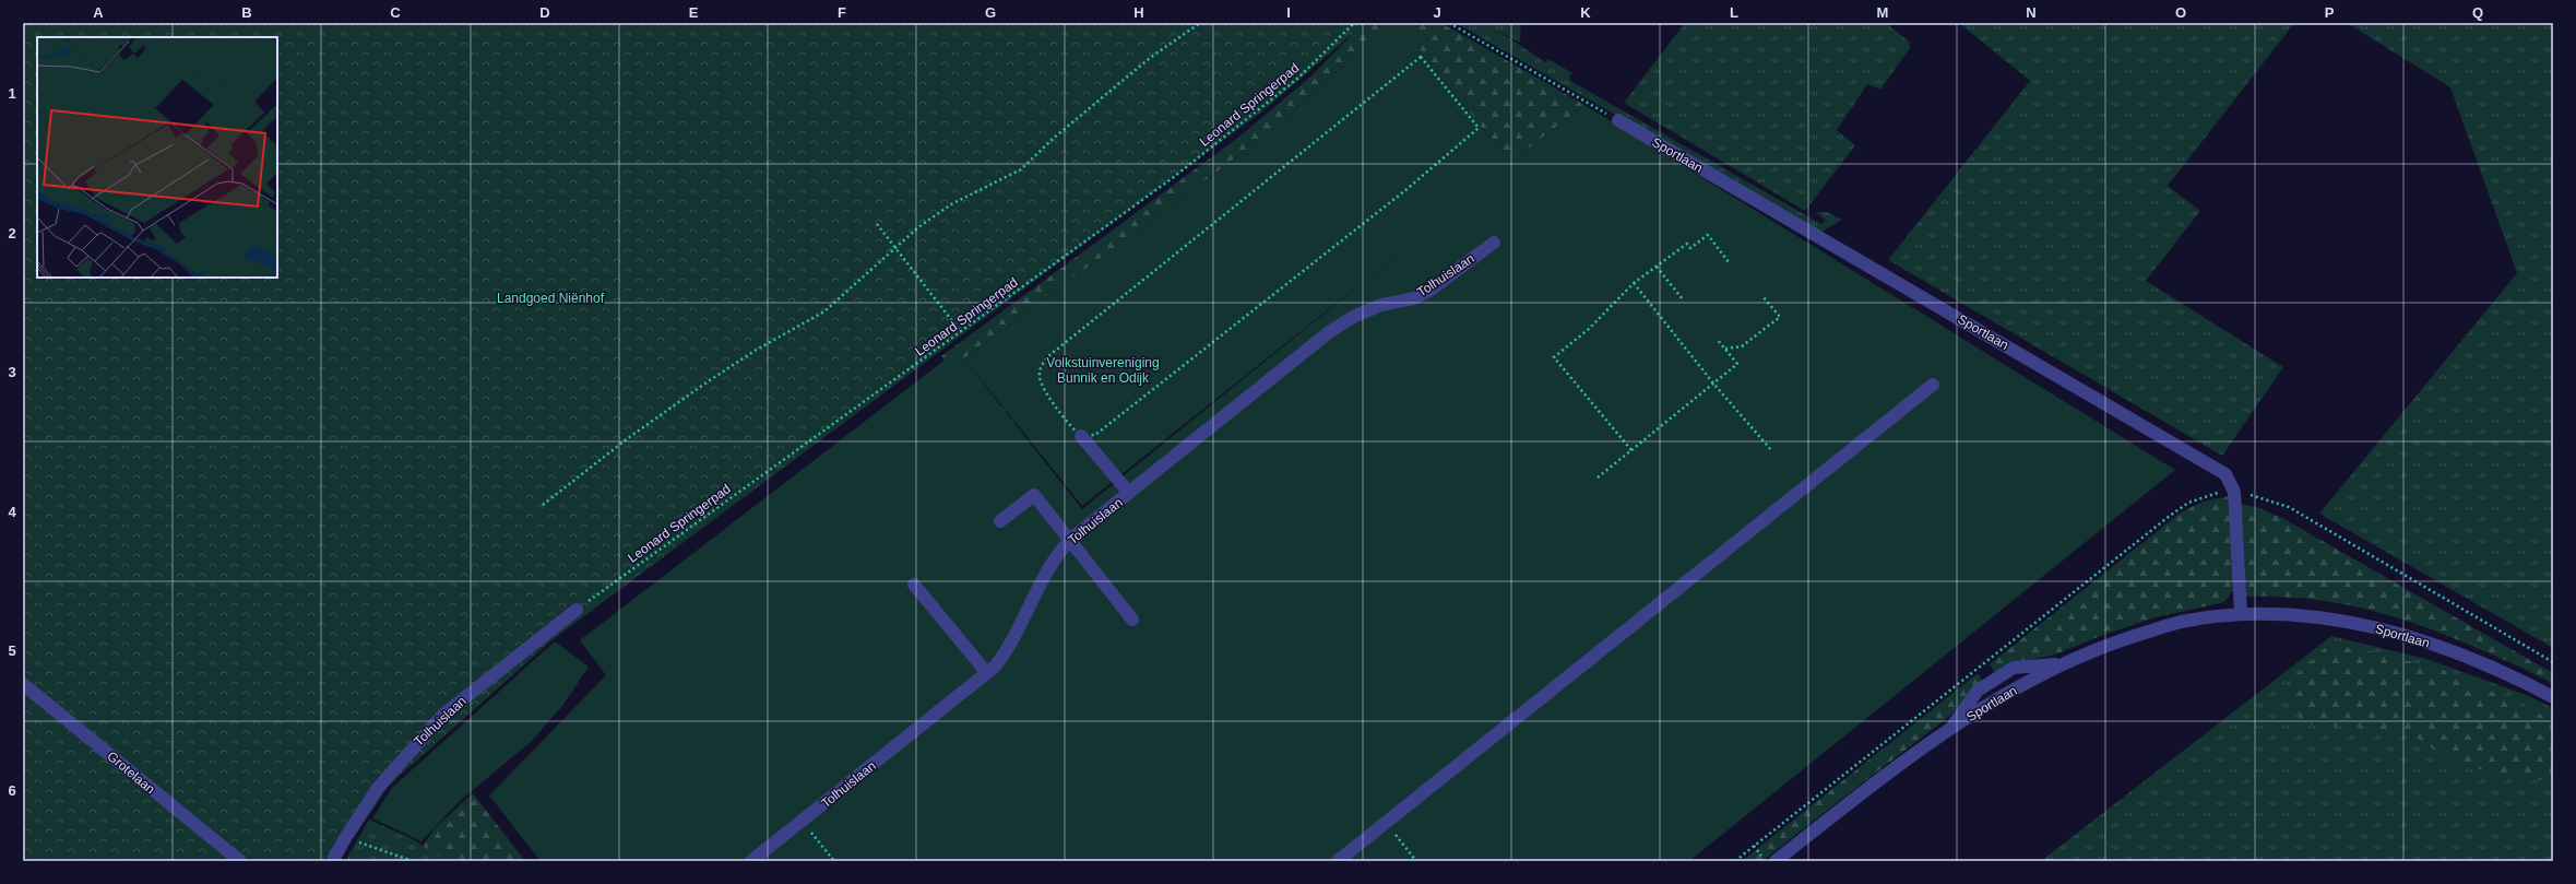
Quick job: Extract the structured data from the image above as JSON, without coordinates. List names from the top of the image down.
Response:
{
  "streets": {
    "street": ["Sportlaan", "Tolhuislaan", "Grotelaan"],
    "path": ["Leonard Springerpad"]
  },
  "crossings": [
    ["Leonard Springerpad", "Tolhuislaan"]
  ],
  "parks": ["Landgoed Niënhof", "Volkstuinvereniging Bunnik en Odijk"],
  "grid": {
    "columns": [
      "A",
      "B",
      "C",
      "D",
      "E",
      "F",
      "G",
      "H",
      "I",
      "J",
      "K",
      "L",
      "M",
      "N",
      "O",
      "P",
      "Q"
    ],
    "rows": [
      "1",
      "2",
      "3",
      "4",
      "5",
      "6"
    ]
  }
}
